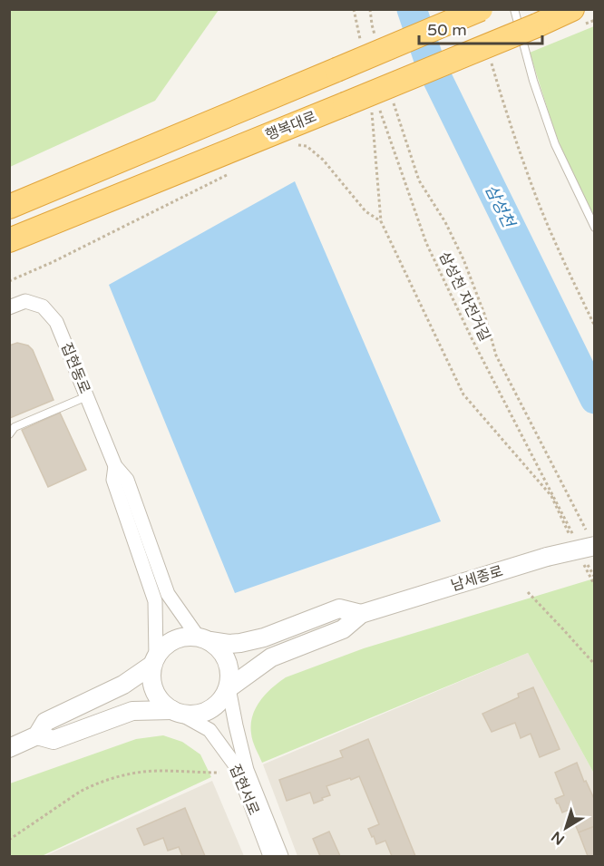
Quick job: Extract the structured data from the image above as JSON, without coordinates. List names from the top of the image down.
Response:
{
  "streets": {
    "highway": ["행복대로"],
    "street": ["집현동로", "남세종로", "집현서로"],
    "path": ["삼성천 자전거길"]
  },
  "crossings": [
    ["집현동로", "남세종로"],
    ["집현동로", "집현서로"],
    ["남세종로", "집현서로"]
  ],
  "water": ["삼성천"],
  "scale_bar": "50 m",
  "north": "bottom left"
}
